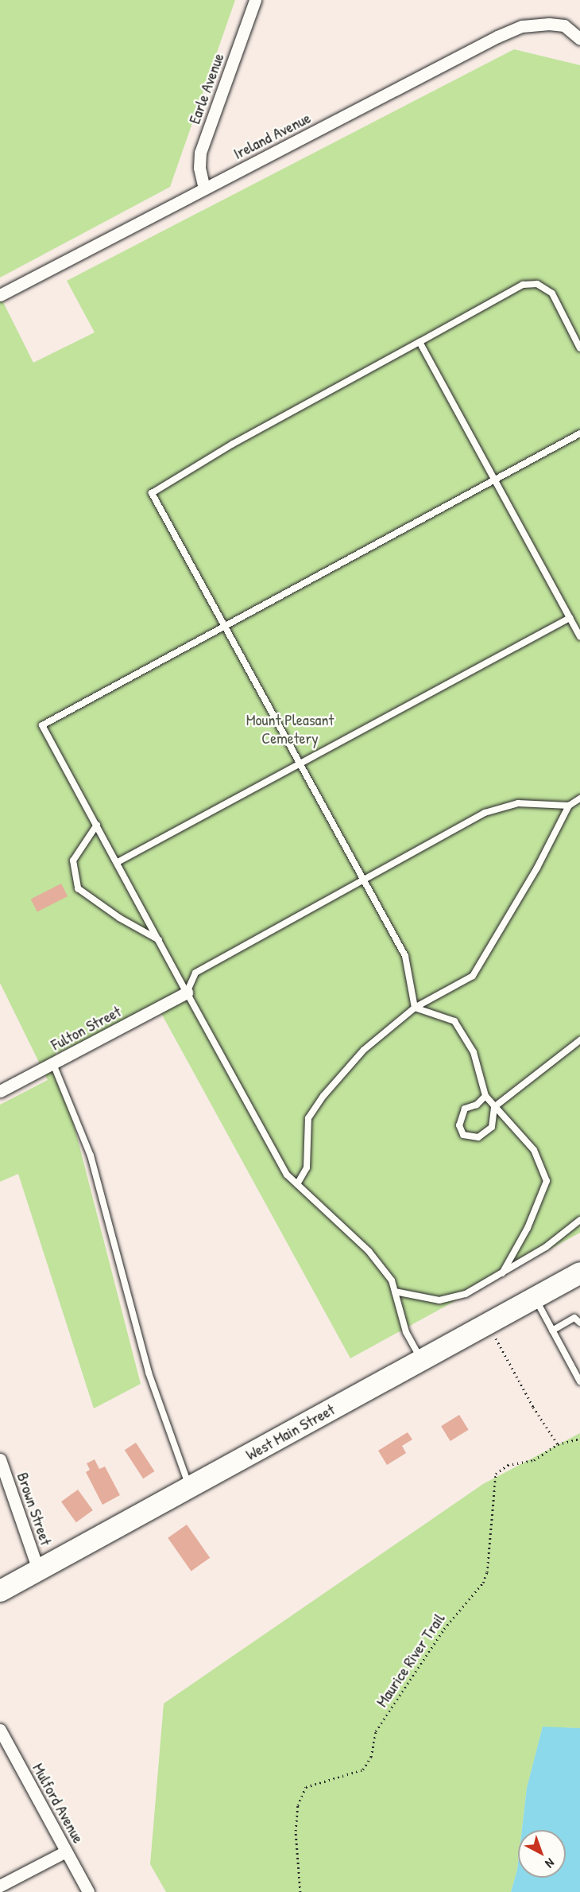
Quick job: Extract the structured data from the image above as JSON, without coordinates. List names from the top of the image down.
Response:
{
  "streets": {
    "highway": ["West Main Street"],
    "street": [
      "Earle Avenue",
      "Ireland Avenue",
      "Fulton Street",
      "Brown Street",
      "Mulford Avenue"
    ],
    "path": ["Maurice River Trail"]
  },
  "crossings": [
    ["Earle Avenue", "Ireland Avenue"],
    ["West Main Street", "Brown Street"]
  ],
  "parks": ["Mount Pleasant Cemetery"],
  "north": "bottom right"
}
